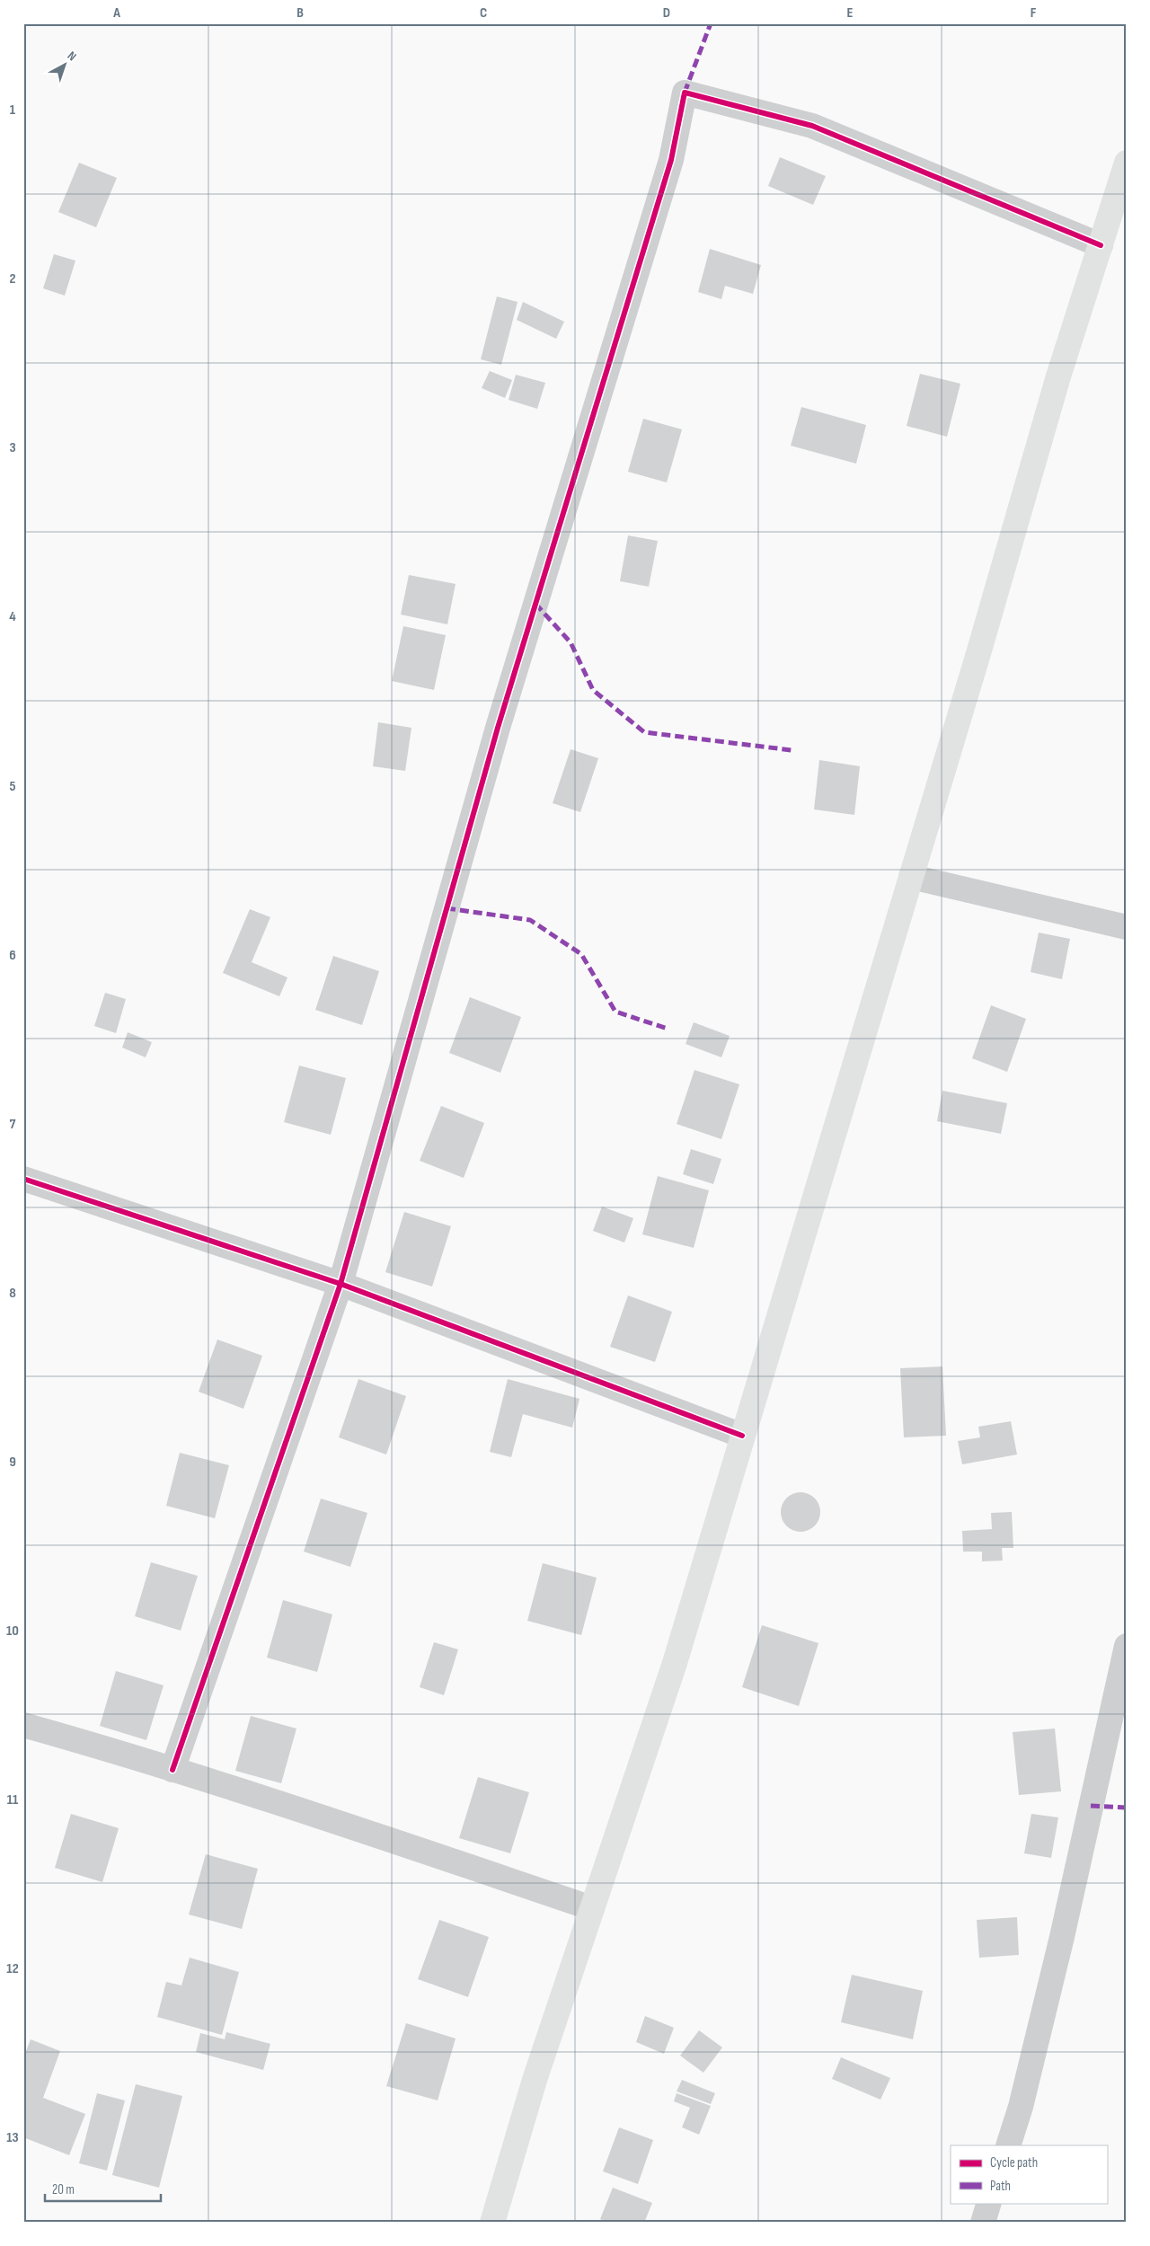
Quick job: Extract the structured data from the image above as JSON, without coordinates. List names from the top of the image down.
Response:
{
  "legend": ["Cycle path", "Path"],
  "scale_bar": "20 m",
  "north": "top right",
  "grid": {
    "columns": [
      "A",
      "B",
      "C",
      "D",
      "E",
      "F"
    ],
    "rows": [
      "1",
      "2",
      "3",
      "4",
      "5",
      "6",
      "7",
      "8",
      "9",
      "10",
      "11",
      "12",
      "13"
    ]
  }
}
